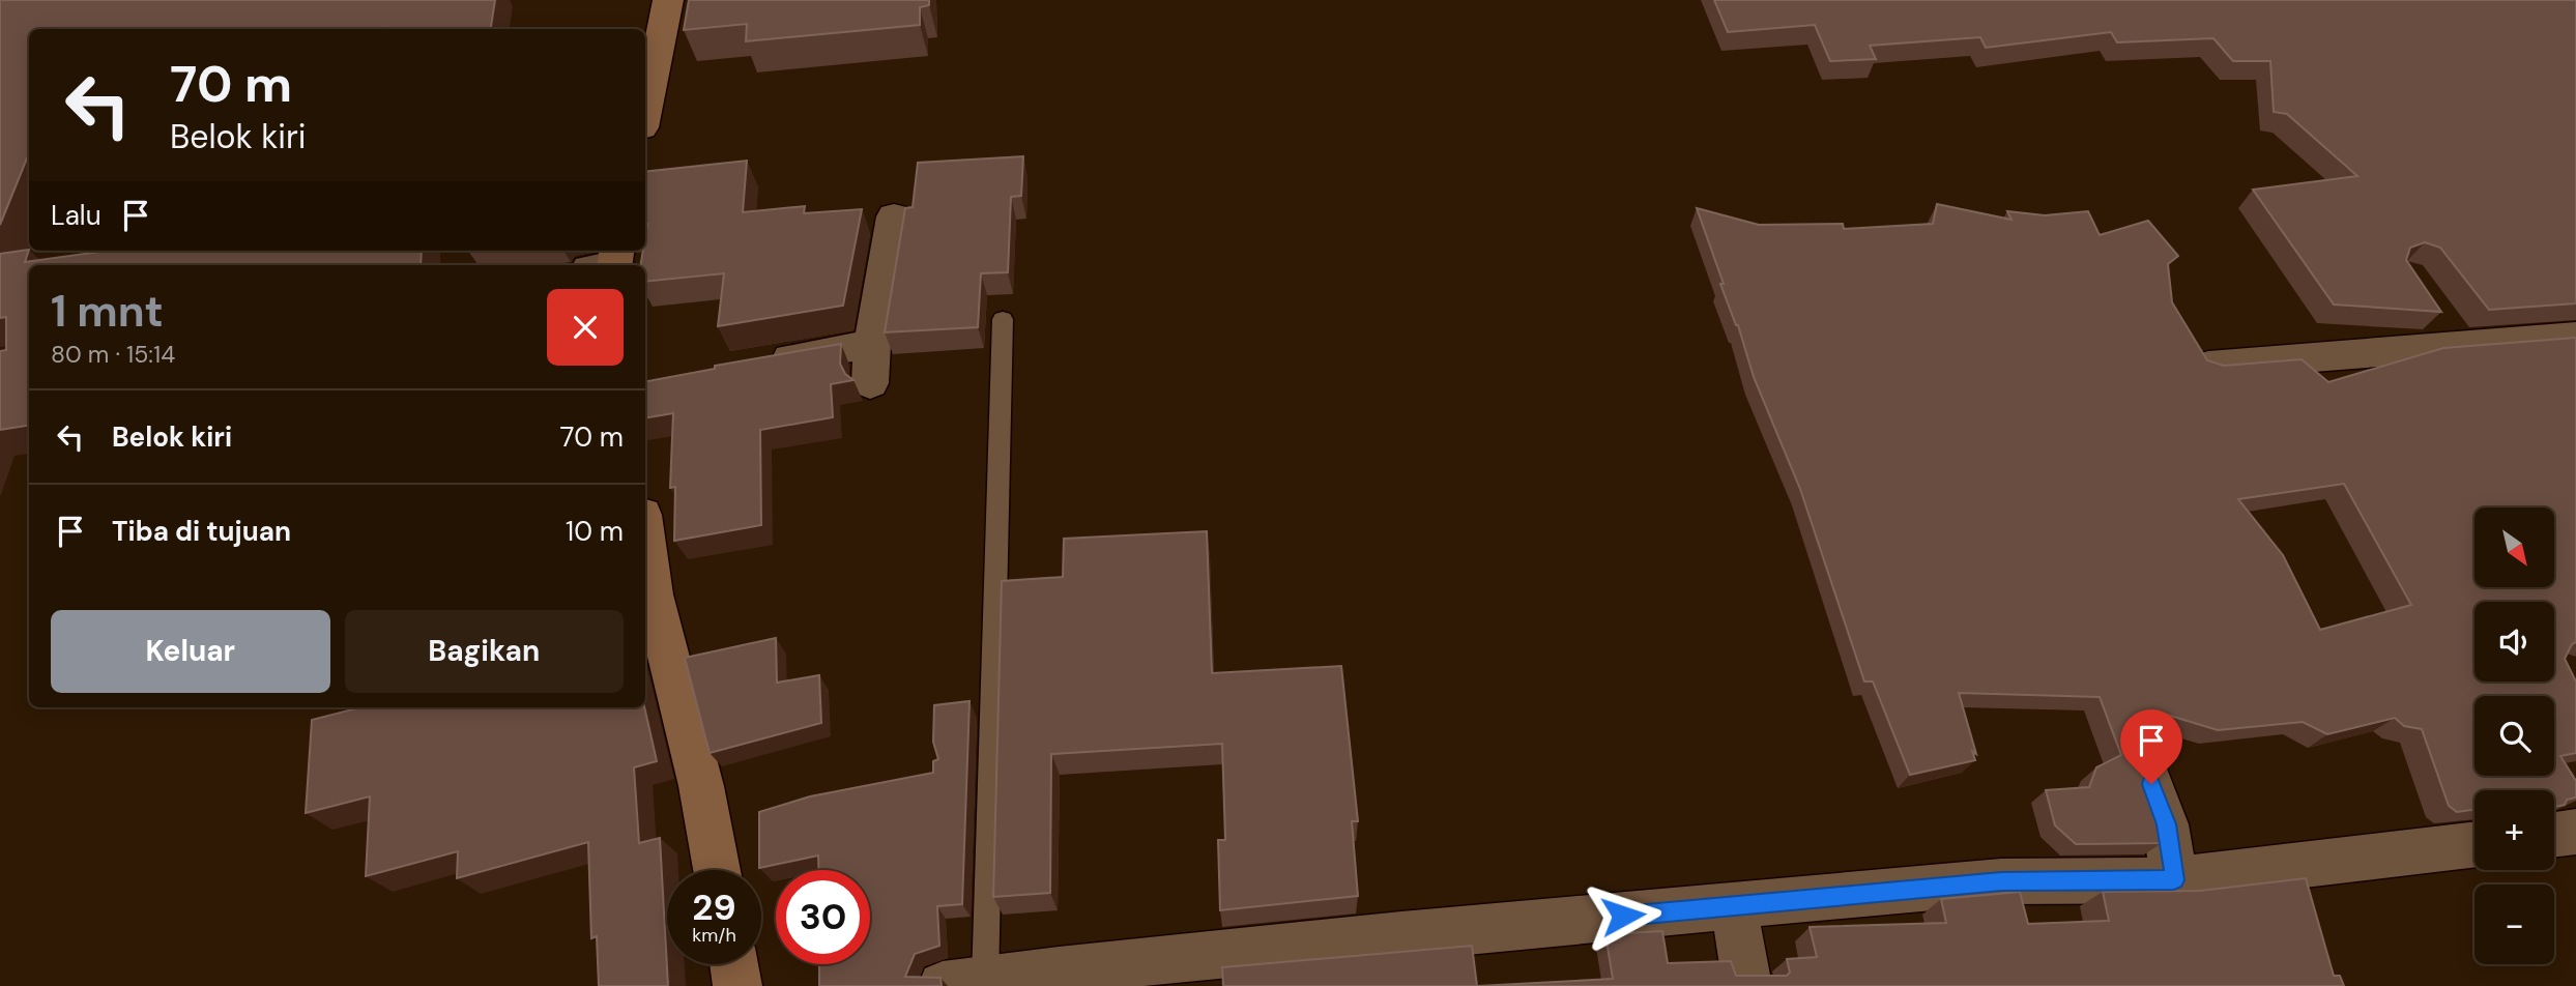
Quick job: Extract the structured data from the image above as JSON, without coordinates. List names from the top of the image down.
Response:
{
  "north": "bottom right",
  "page": {
    "turn": ["70 m", "Belok kiri"],
    "then": "Lalu",
    "heading": ["1 mnt", "80 m · 15:14"],
    "list": [
      {
        "name": "Belok kiri",
        "value": "70 m"
      },
      {
        "name": "Tiba di tujuan",
        "value": "10 m"
      }
    ],
    "map_buttons": ["+", "−"],
    "buttons": ["Keluar", "Bagikan"],
    "speed": "29 km/h",
    "limit": "30"
  }
}
